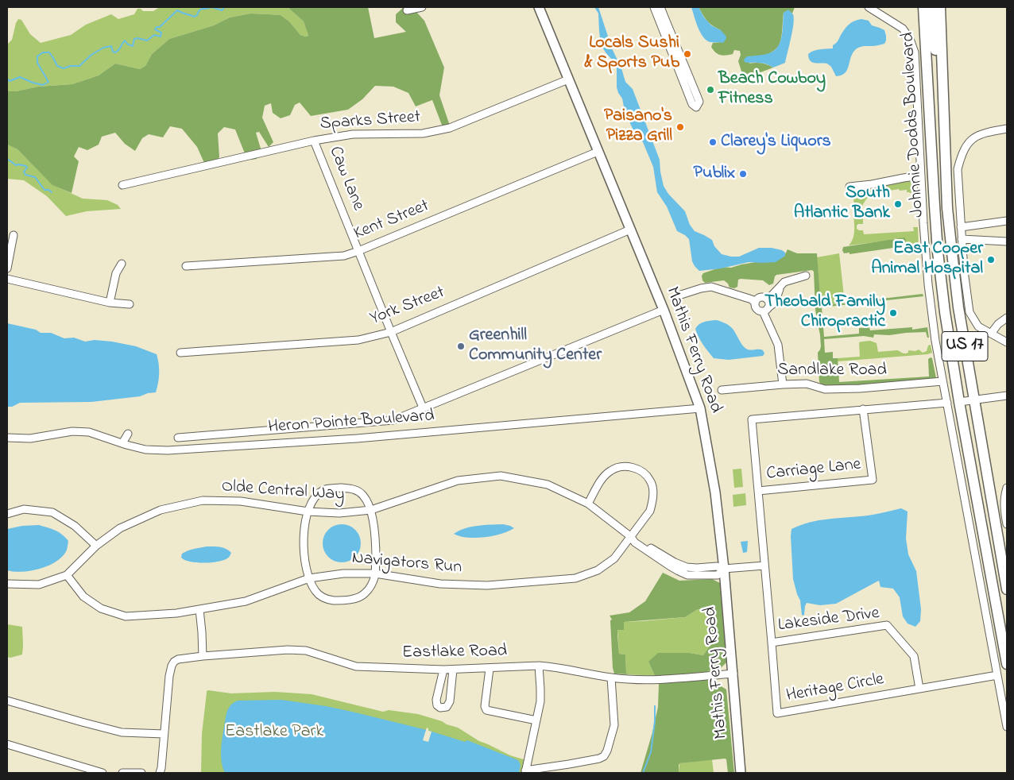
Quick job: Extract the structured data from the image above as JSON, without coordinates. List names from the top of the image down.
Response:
{
  "streets": {
    "highway": ["Johnnie Dodds Boulevard", "US 17"],
    "main road": ["Mathis Ferry Road"],
    "street": [
      "Sparks Street",
      "Caw Lane",
      "Kent Street",
      "York Street",
      "Sandlake Road",
      "Heron Pointe Boulevard",
      "Carriage Lane",
      "Olde Central Way",
      "Navigators Run",
      "Lakeside Drive",
      "Eastlake Road",
      "Heritage Circle"
    ]
  },
  "crossings": [
    ["Sparks Street", "Caw Lane"],
    ["Sparks Street", "Mathis Ferry Road"],
    ["Johnnie Dodds Boulevard", "Sandlake Road"],
    ["Johnnie Dodds Boulevard", "Heritage Circle"],
    ["Caw Lane", "Kent Street"],
    ["Caw Lane", "York Street"],
    ["Kent Street", "Mathis Ferry Road"],
    ["York Street", "Mathis Ferry Road"],
    ["Mathis Ferry Road", "Heron Pointe Boulevard"],
    ["Mathis Ferry Road", "Olde Central Way"],
    ["Mathis Ferry Road", "Eastlake Road"],
    ["Carriage Lane", "Heritage Circle"],
    ["Olde Central Way", "Navigators Run"],
    ["Lakeside Drive", "Heritage Circle"]
  ],
  "parks": ["Eastlake Park"],
  "places": [
    "Locals Sushi & Sports Pub",
    "Beach Cowboy Fitness",
    "Paisano's Pizza Grill",
    "Clarey's Liquors",
    "Publix",
    "South Atlantic Bank",
    "East Cooper Animal Hospital",
    "Theobald Family Chiropractic",
    "Greenhill Community Center"
  ]
}
